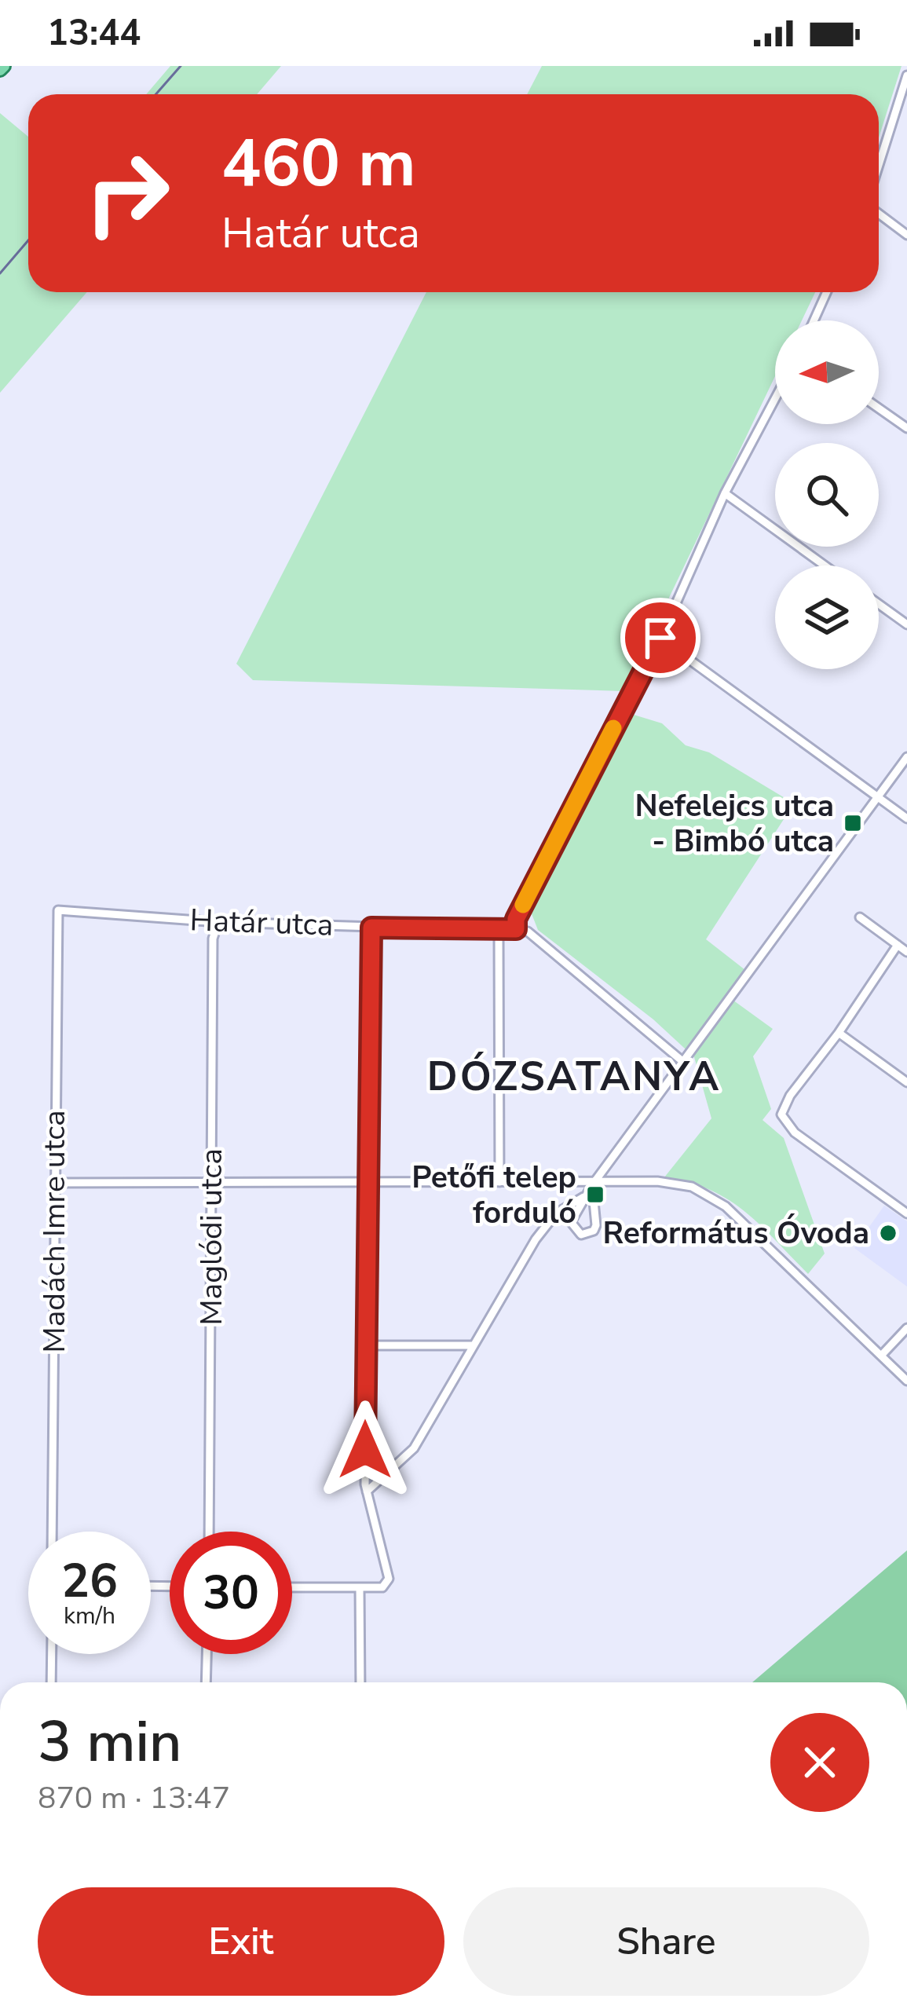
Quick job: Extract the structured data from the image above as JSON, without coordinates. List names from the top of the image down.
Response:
{
  "streets": {
    "street": ["Határ utca", "Madách Imre utca", "Maglódi utca"]
  },
  "crossings": [
    ["Határ utca", "Madách Imre utca"],
    ["Határ utca", "Maglódi utca"]
  ],
  "districts": ["DÓZSATANYA"],
  "places": {
    "transit": ["Nefelejcs utca - Bimbó utca", "Petőfi telep forduló"],
    "other": ["Református Óvoda"]
  },
  "north": "left",
  "page": {
    "status": "13:44",
    "turn": ["460 m", "Határ utca"],
    "speed": "26 km/h",
    "limit": "30",
    "heading": ["3 min", "870 m · 13:47"],
    "buttons": ["Exit", "Share"]
  }
}
